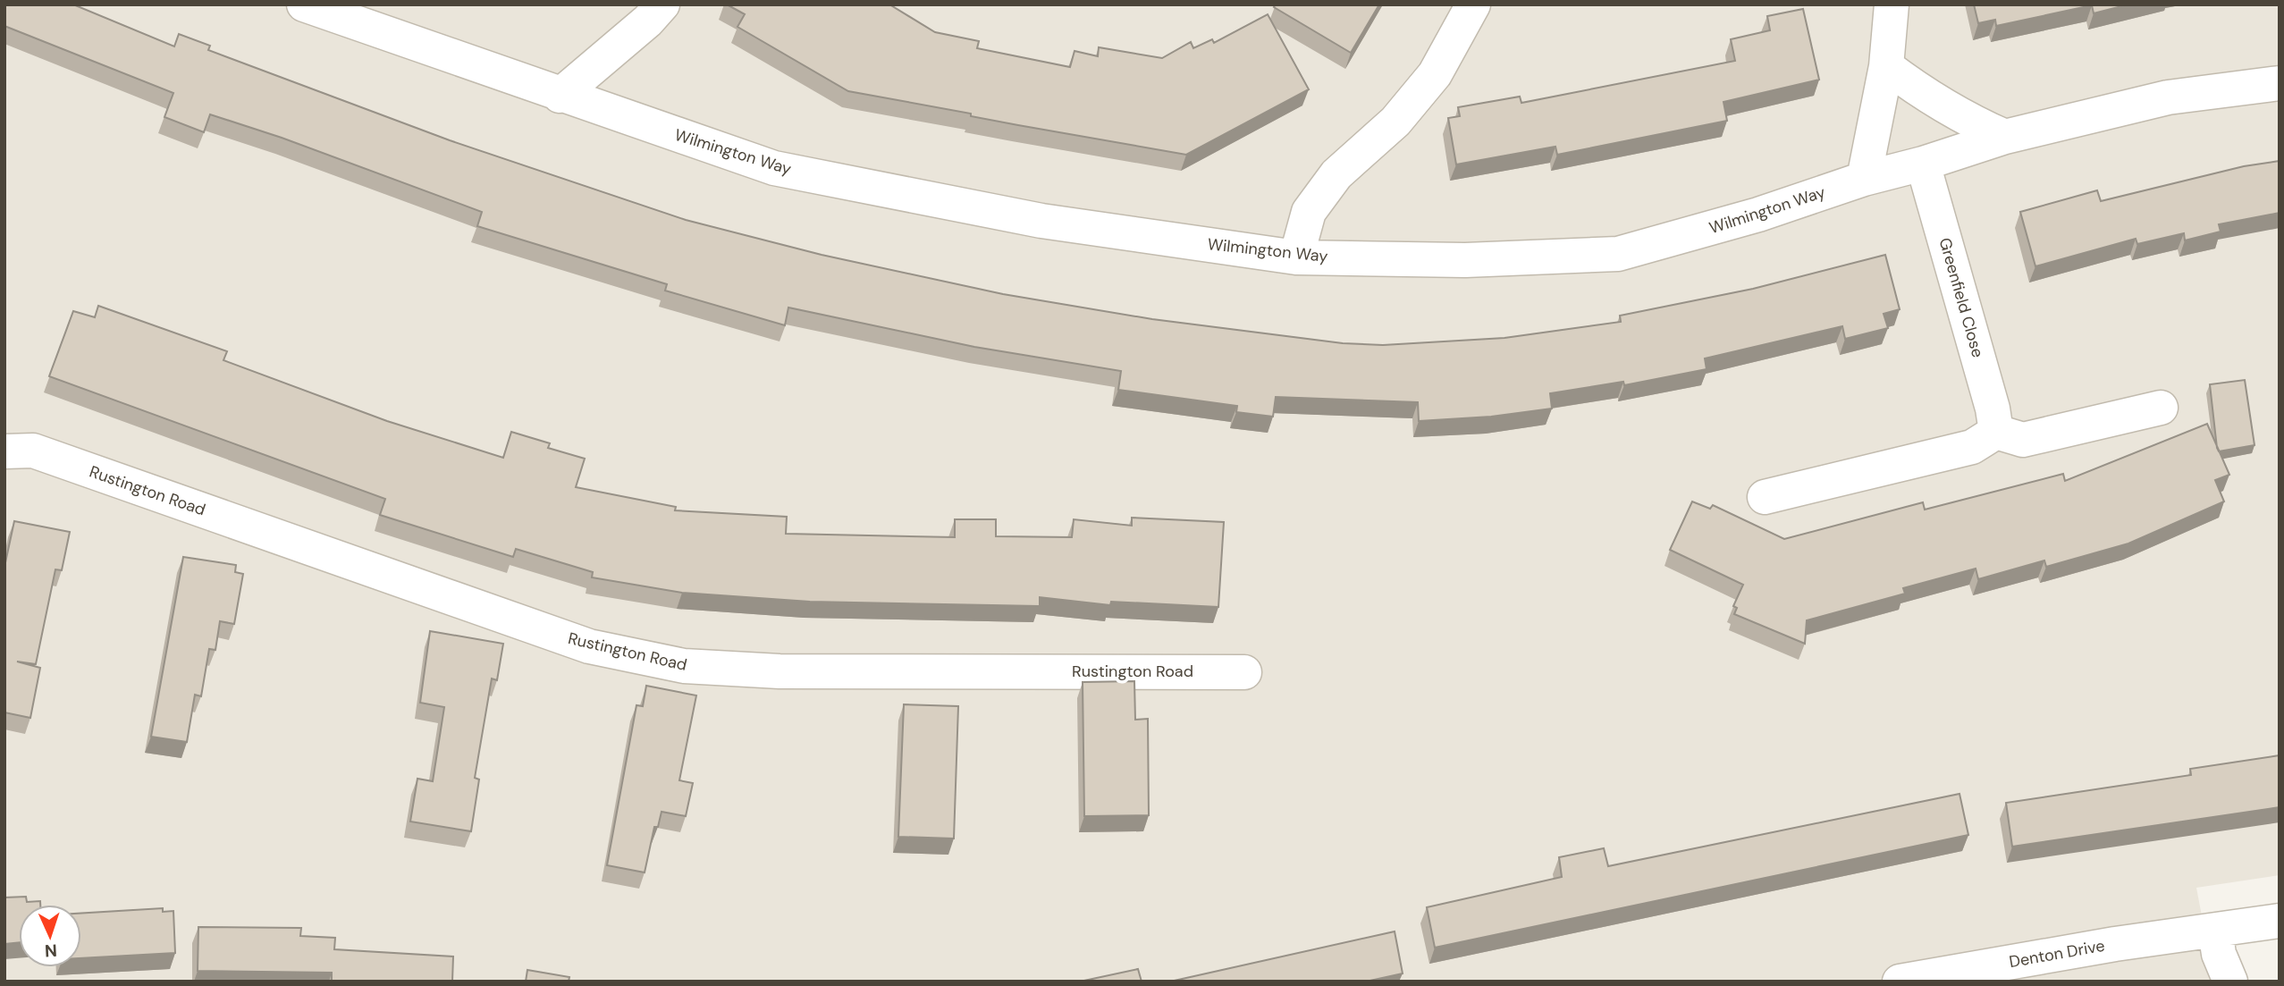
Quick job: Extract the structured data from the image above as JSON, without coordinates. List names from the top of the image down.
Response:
{
  "streets": {
    "street": [
      "Wilmington Way",
      "Greenfield Close",
      "Rustington Road",
      "Denton Drive"
    ]
  },
  "crossings": [
    ["Wilmington Way", "Greenfield Close"]
  ],
  "north": "bottom"
}
